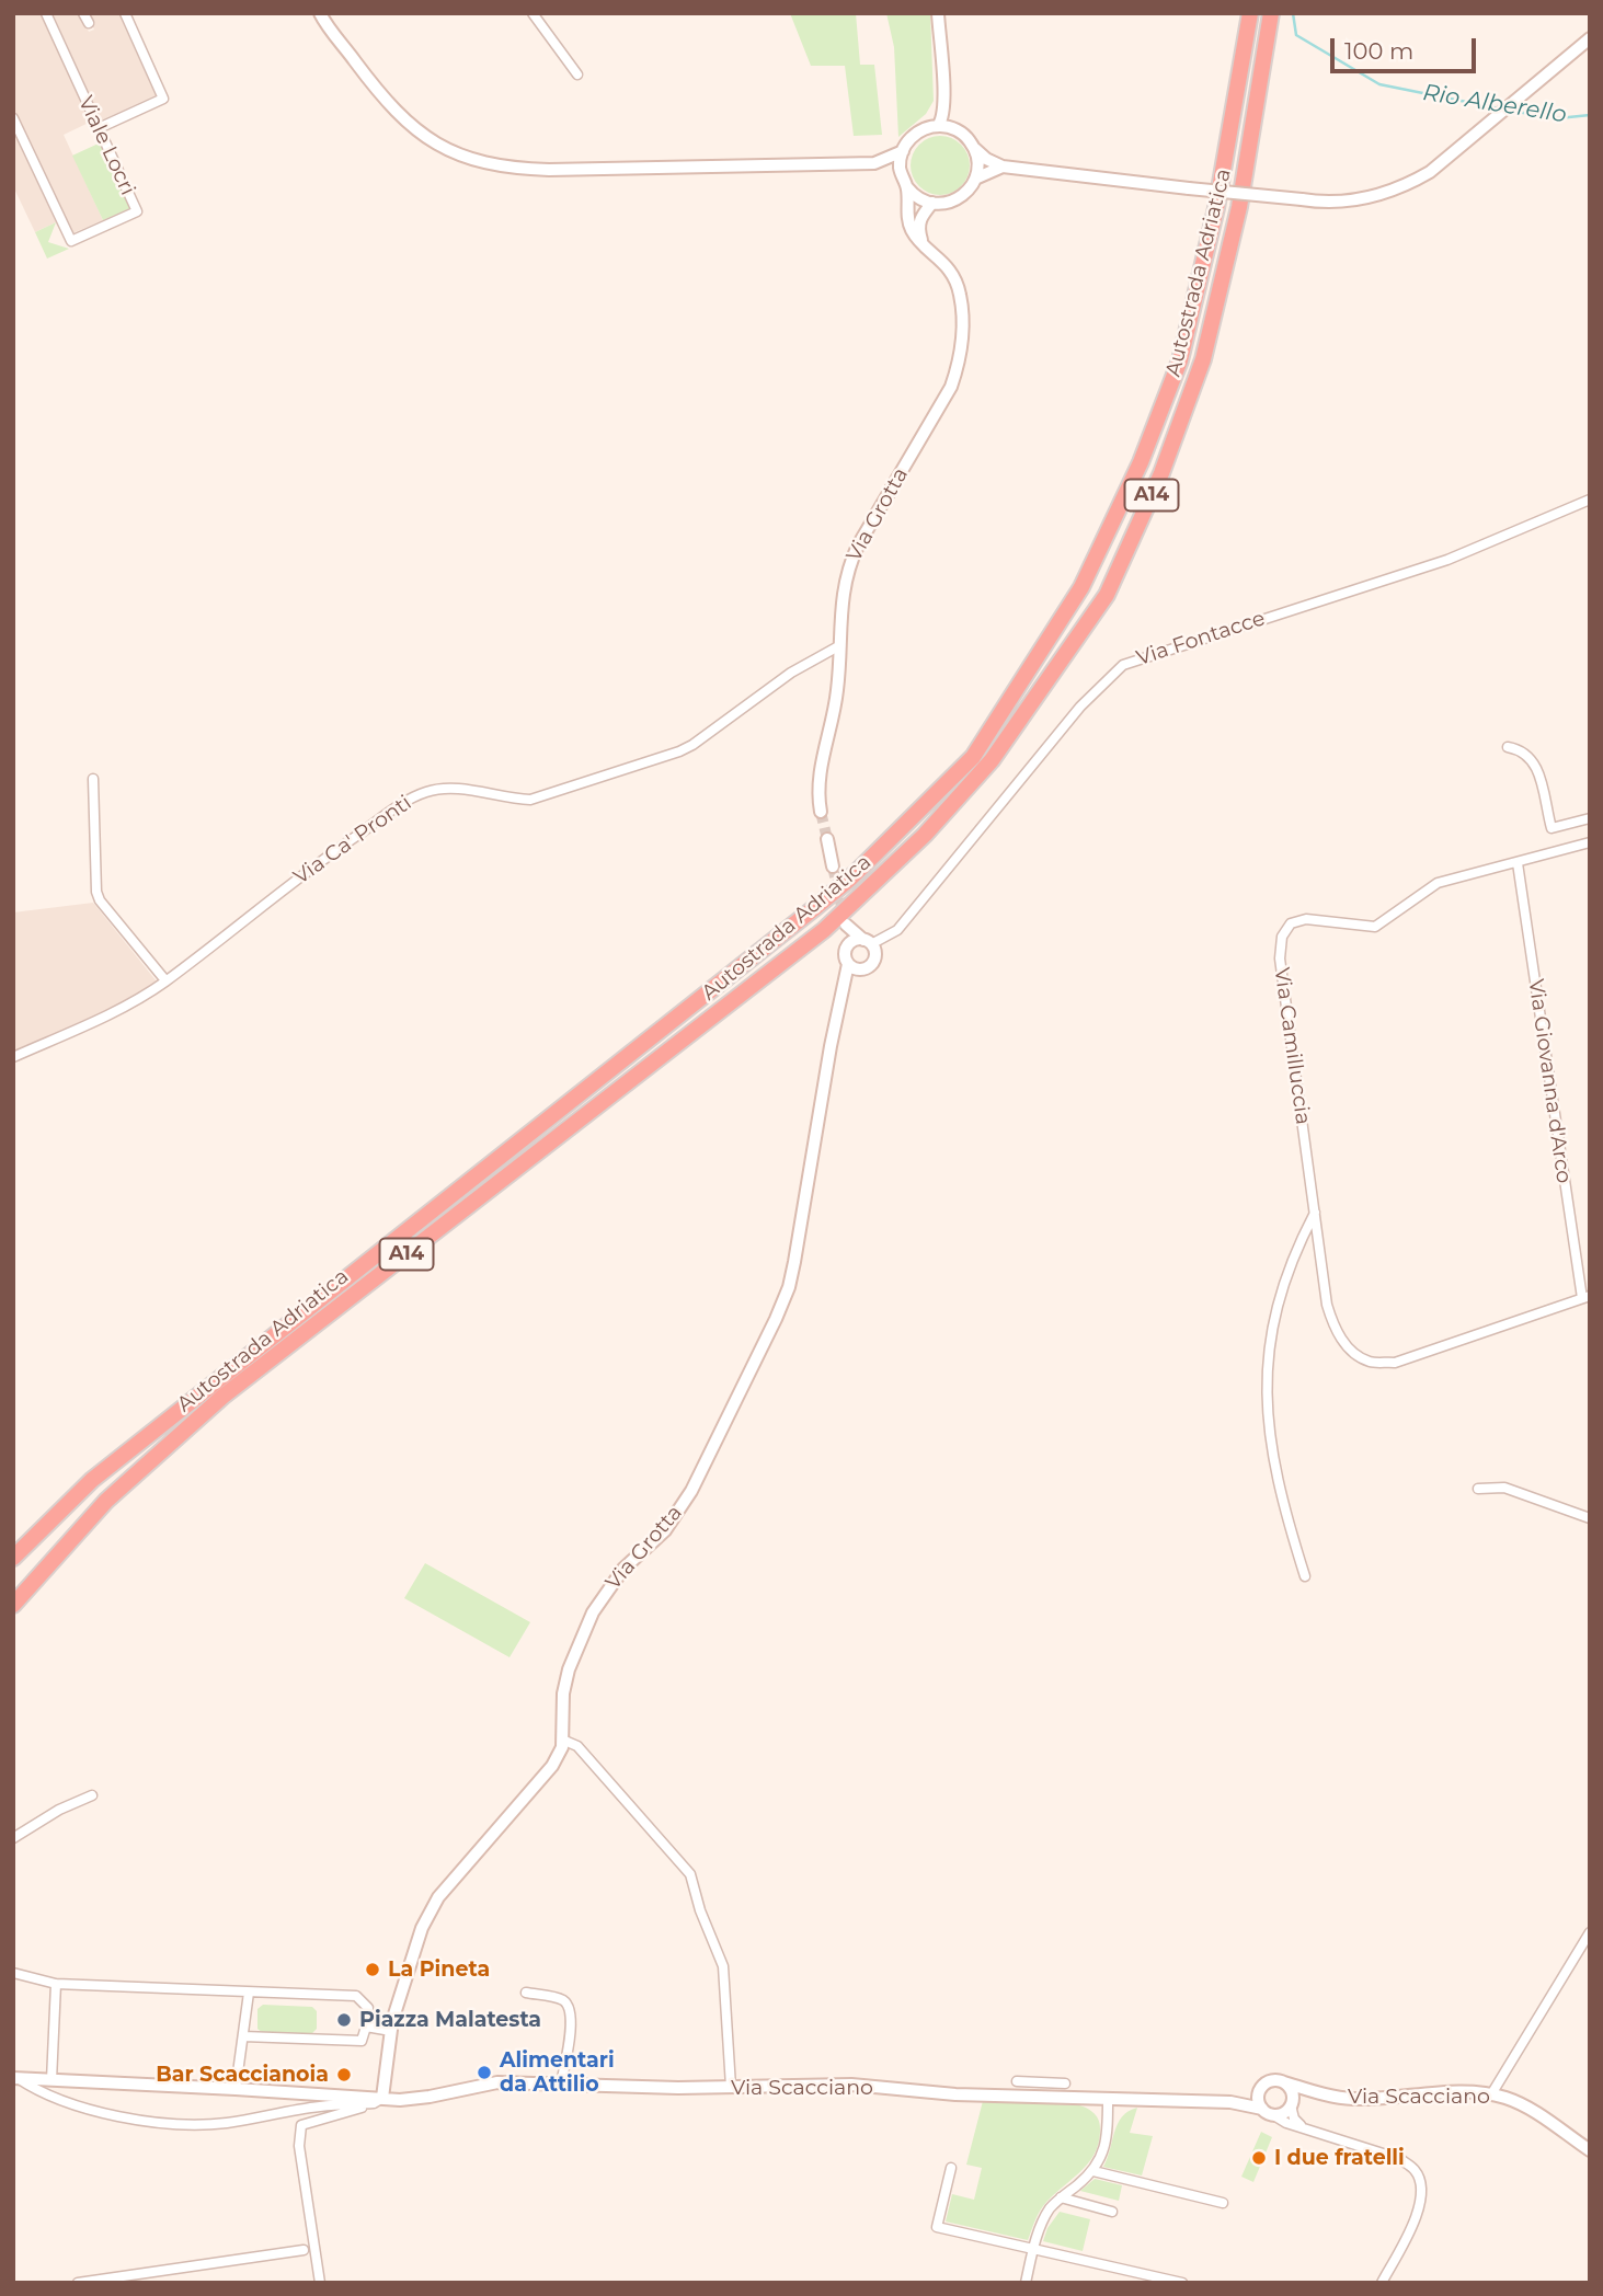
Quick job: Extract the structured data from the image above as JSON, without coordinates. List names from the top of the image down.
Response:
{
  "streets": {
    "highway": ["Autostrada Adriatica", "A14"],
    "street": [
      "Viale Locri",
      "Via Grotta",
      "Via Fontacce",
      "Via Ca' Pronti",
      "Via Camilluccia",
      "Via Giovanna d'Arco",
      "Via Scacciano"
    ]
  },
  "crossings": [
    ["Via Grotta", "Via Fontacce"],
    ["Via Grotta", "Via Ca' Pronti"],
    ["Via Grotta", "Via Scacciano"],
    ["Via Camilluccia", "Via Giovanna d'Arco"]
  ],
  "water": ["Rio Alberello"],
  "places": [
    "La Pineta",
    "Piazza Malatesta",
    "Alimentari da Attilio",
    "Bar Scaccianoia",
    "I due fratelli"
  ],
  "scale_bar": "100 m"
}
